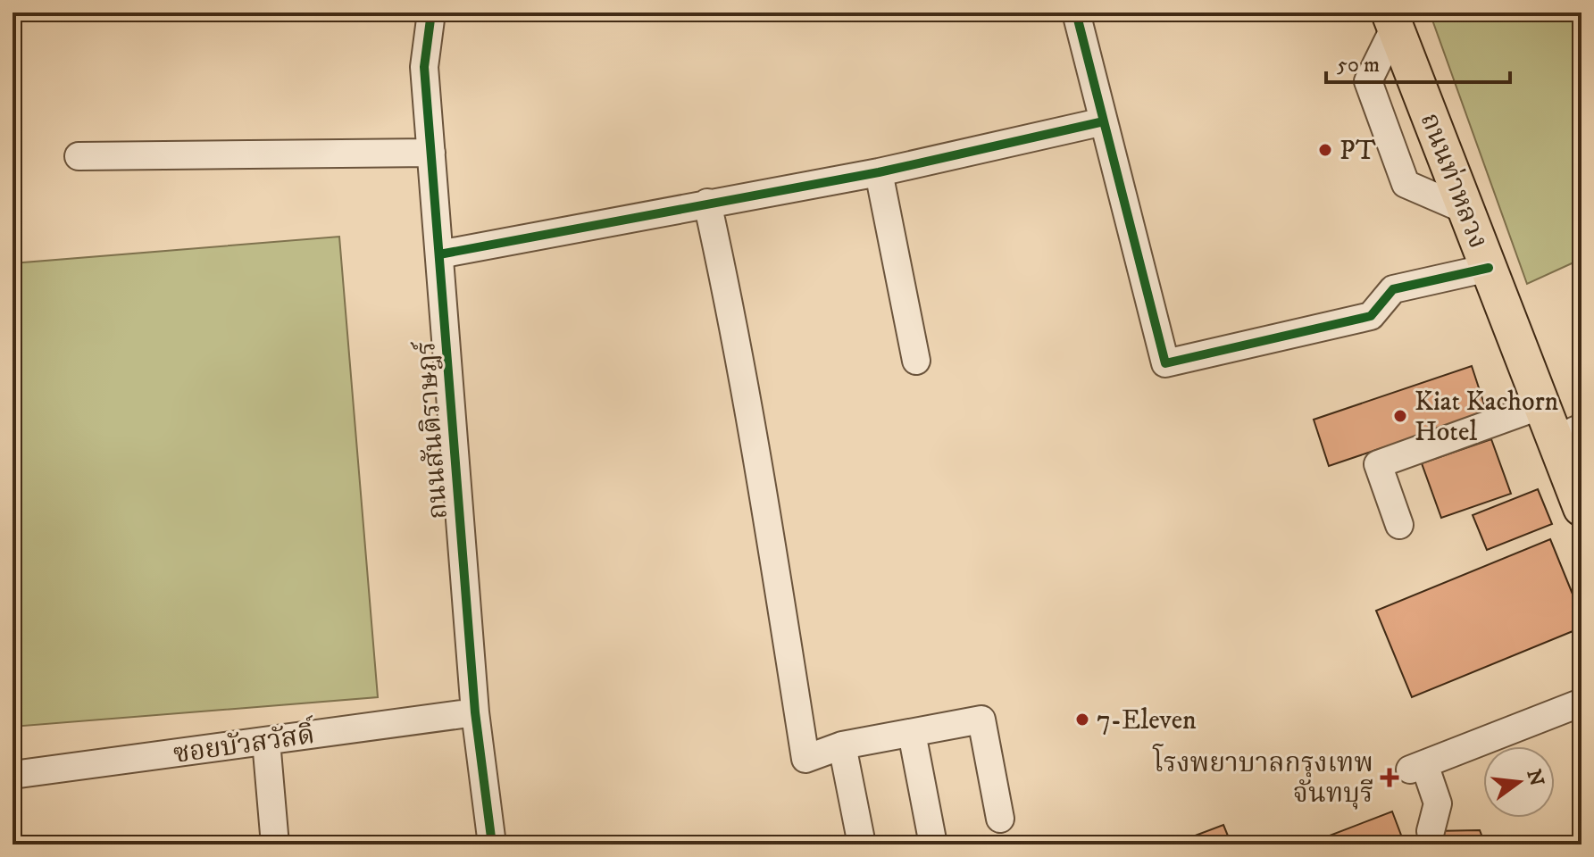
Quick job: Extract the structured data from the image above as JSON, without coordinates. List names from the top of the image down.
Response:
{
  "streets": {
    "main road": ["ถนนท่าหลวง"],
    "street": ["ถนนสันติราษฎร์", "ซอยบัวสวัสดิ์"]
  },
  "crossings": [
    ["ถนนสันติราษฎร์", "ซอยบัวสวัสดิ์"]
  ],
  "places": {
    "other": ["PT", "Kiat Kachorn Hotel", "7-Eleven"],
    "health": ["โรงพยาบาลกรุงเทพ จันทบุรี"]
  },
  "scale_bar": "50 m",
  "north": "right"
}
